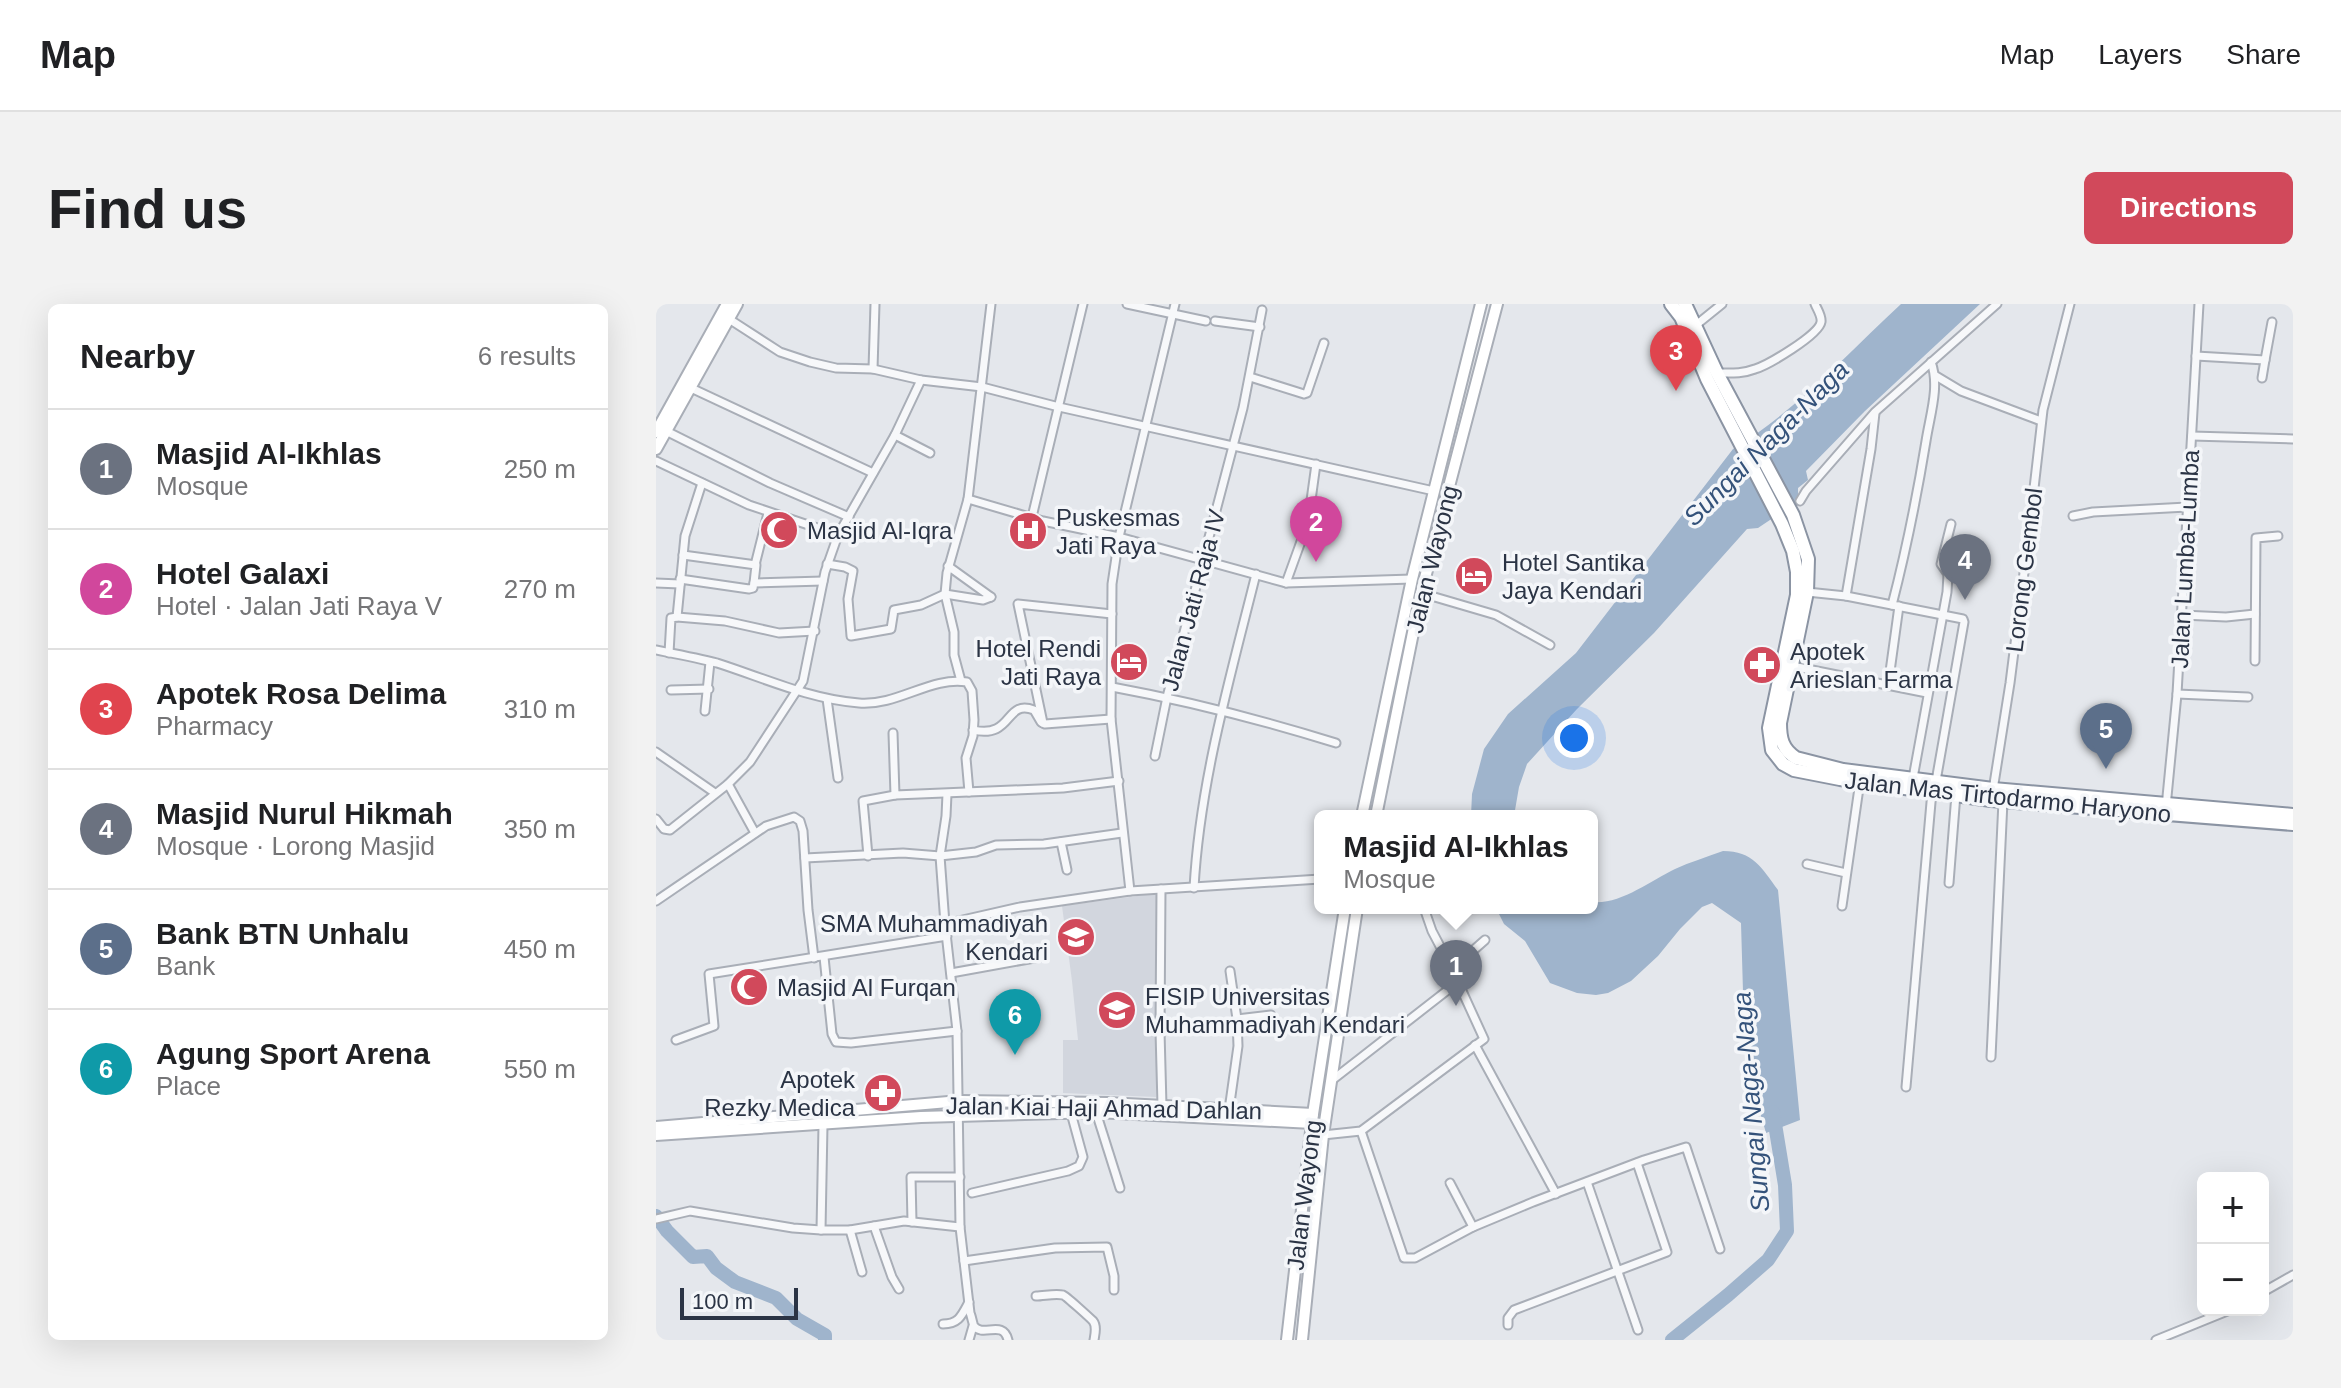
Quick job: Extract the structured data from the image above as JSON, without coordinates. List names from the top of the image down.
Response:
{
  "streets": {
    "highway": ["Jalan Mas Tirtodarmo Haryono"],
    "main road": ["Jalan Wayong", "Jalan Kiai Haji Ahmad Dahlan"],
    "street": ["Jalan Lumba-Lumba", "Lorong Gembol", "Jalan Jati Raja IV"]
  },
  "crossings": [
    ["Jalan Wayong", "Jalan Kiai Haji Ahmad Dahlan"],
    ["Jalan Lumba-Lumba", "Jalan Mas Tirtodarmo Haryono"],
    ["Lorong Gembol", "Jalan Mas Tirtodarmo Haryono"]
  ],
  "water": ["Sungai Naga-Naga"],
  "places": {
    "mosque": ["Masjid Al-Iqra", "Masjid Al Furqan"],
    "hospital": ["Puskesmas Jati Raya"],
    "hotel": ["Hotel Santika Jaya Kendari", "Hotel Rendi Jati Raya"],
    "pharmacy": ["Apotek Arieslan Farma", "Apotek Rezky Medica"],
    "school or university": ["SMA Muhammadiyah Kendari", "FISIP Universitas Muhammadiyah Kendari"]
  },
  "scale_bar": "100 m",
  "page": {
    "header": "Map",
    "nav": ["Map", "Layers", "Share"],
    "buttons": "Directions",
    "title": "Find us",
    "heading": ["Nearby", "6 results"],
    "pins": [
      "3",
      "2",
      "4",
      "5",
      "1",
      "6"
    ],
    "list": [
      {
        "mark": "1",
        "name": "Masjid Al-Ikhlas",
        "note": "Mosque",
        "value": "250 m"
      },
      {
        "mark": "2",
        "name": "Hotel Galaxi",
        "note": "Hotel · Jalan Jati Raya V",
        "value": "270 m"
      },
      {
        "mark": "3",
        "name": "Apotek Rosa Delima",
        "note": "Pharmacy",
        "value": "310 m"
      },
      {
        "mark": "4",
        "name": "Masjid Nurul Hikmah",
        "note": "Mosque · Lorong Masjid",
        "value": "350 m"
      },
      {
        "mark": "5",
        "name": "Bank BTN Unhalu",
        "note": "Bank",
        "value": "450 m"
      },
      {
        "mark": "6",
        "name": "Agung Sport Arena",
        "note": "Place",
        "value": "550 m"
      }
    ],
    "popup": ["Masjid Al-Ikhlas", "Mosque"],
    "map_buttons": ["+", "−"],
    "scale": "100 m"
  }
}
